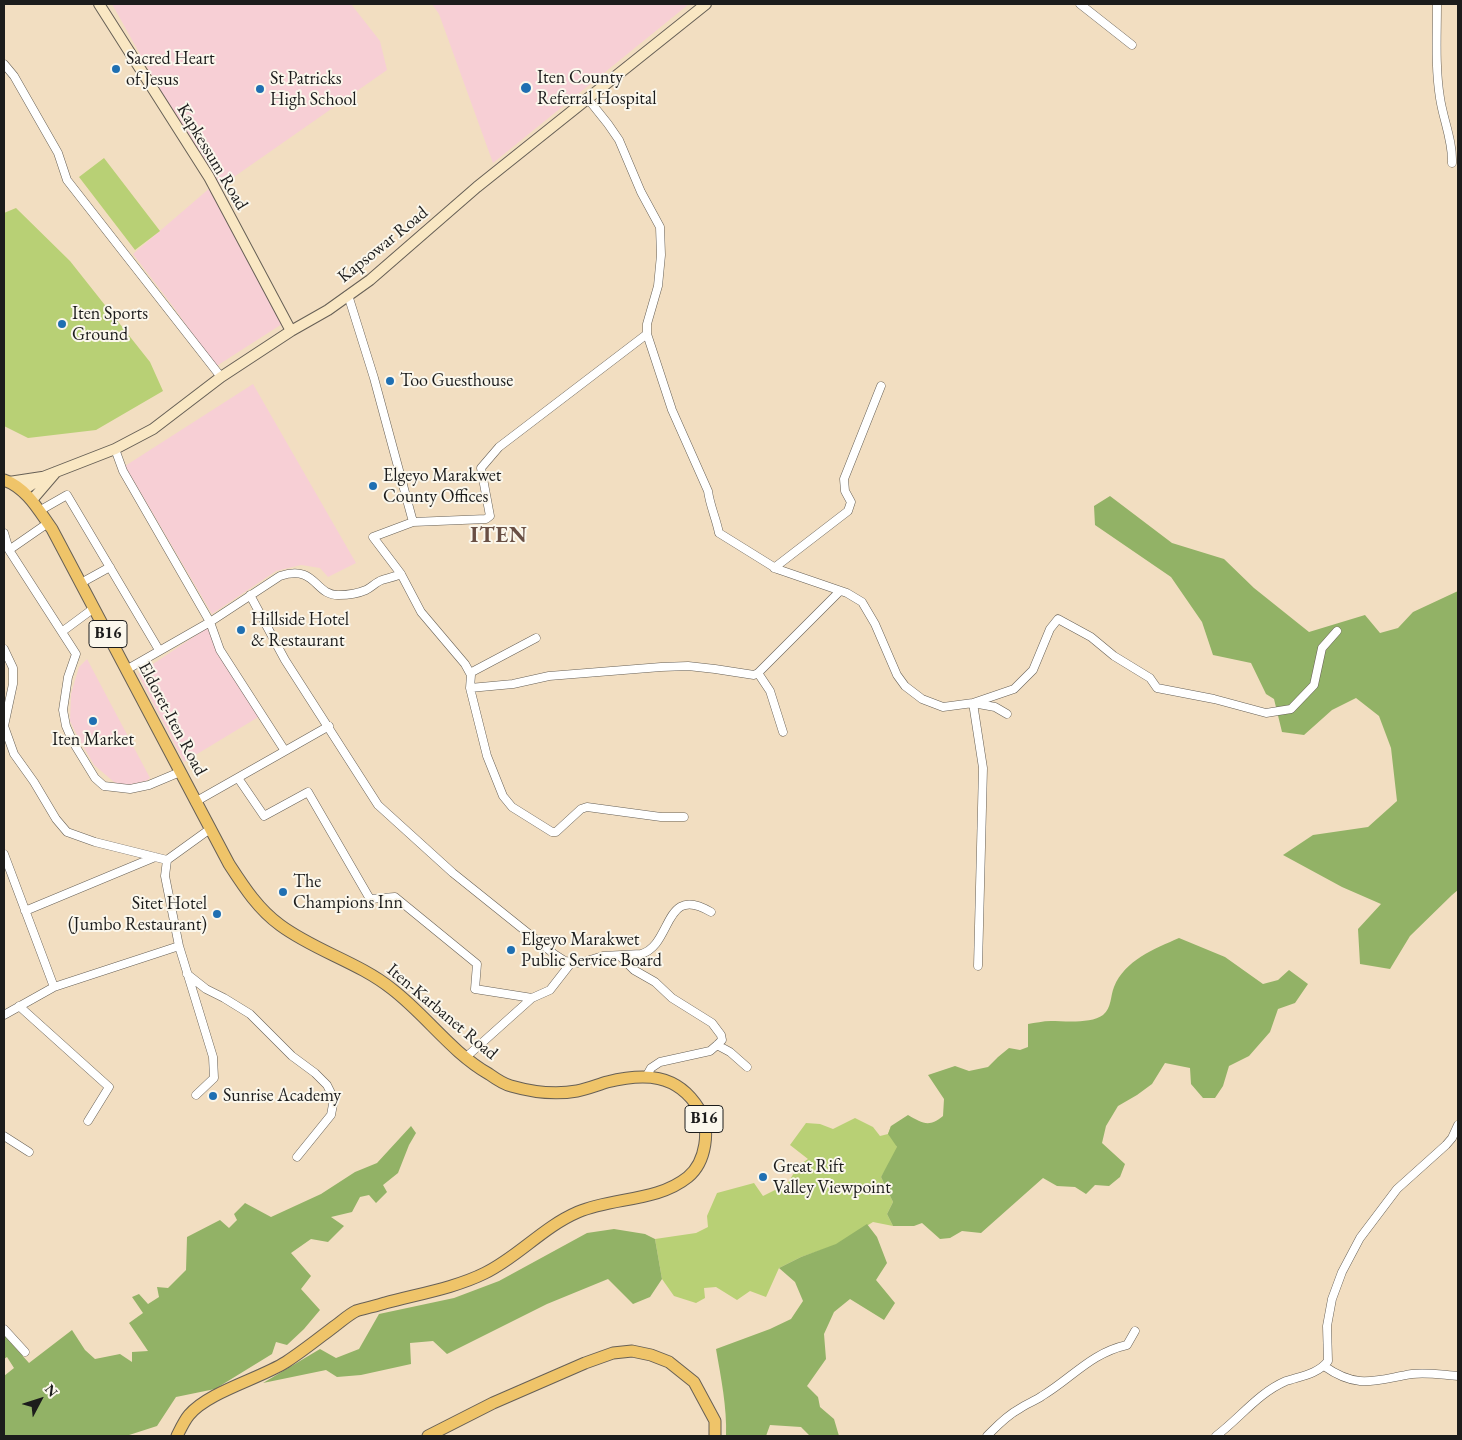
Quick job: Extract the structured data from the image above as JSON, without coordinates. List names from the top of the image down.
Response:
{
  "streets": {
    "main road": [
      "Kapkessum Road",
      "Kapsowar Road",
      "B16",
      "Eldoret-Iten Road",
      "Iten-Karbanet Road"
    ]
  },
  "crossings": [
    ["Kapkessum Road", "Kapsowar Road"],
    ["Kapsowar Road", "Eldoret-Iten Road"],
    ["Eldoret-Iten Road", "Iten-Karbanet Road"]
  ],
  "districts": ["ITEN"],
  "places": [
    "Sacred Heart of Jesus",
    "Iten County Referral Hospital",
    "St Patricks High School",
    "Iten Sports Ground",
    "Too Guesthouse",
    "Elgeyo Marakwet County Offices",
    "Hillside Hotel & Restaurant",
    "Iten Market",
    "The Champions Inn",
    "Sitet Hotel (Jumbo Restaurant)",
    "Elgeyo Marakwet Public Service Board",
    "Sunrise Academy",
    "Great Rift Valley Viewpoint"
  ],
  "north": "top right"
}
